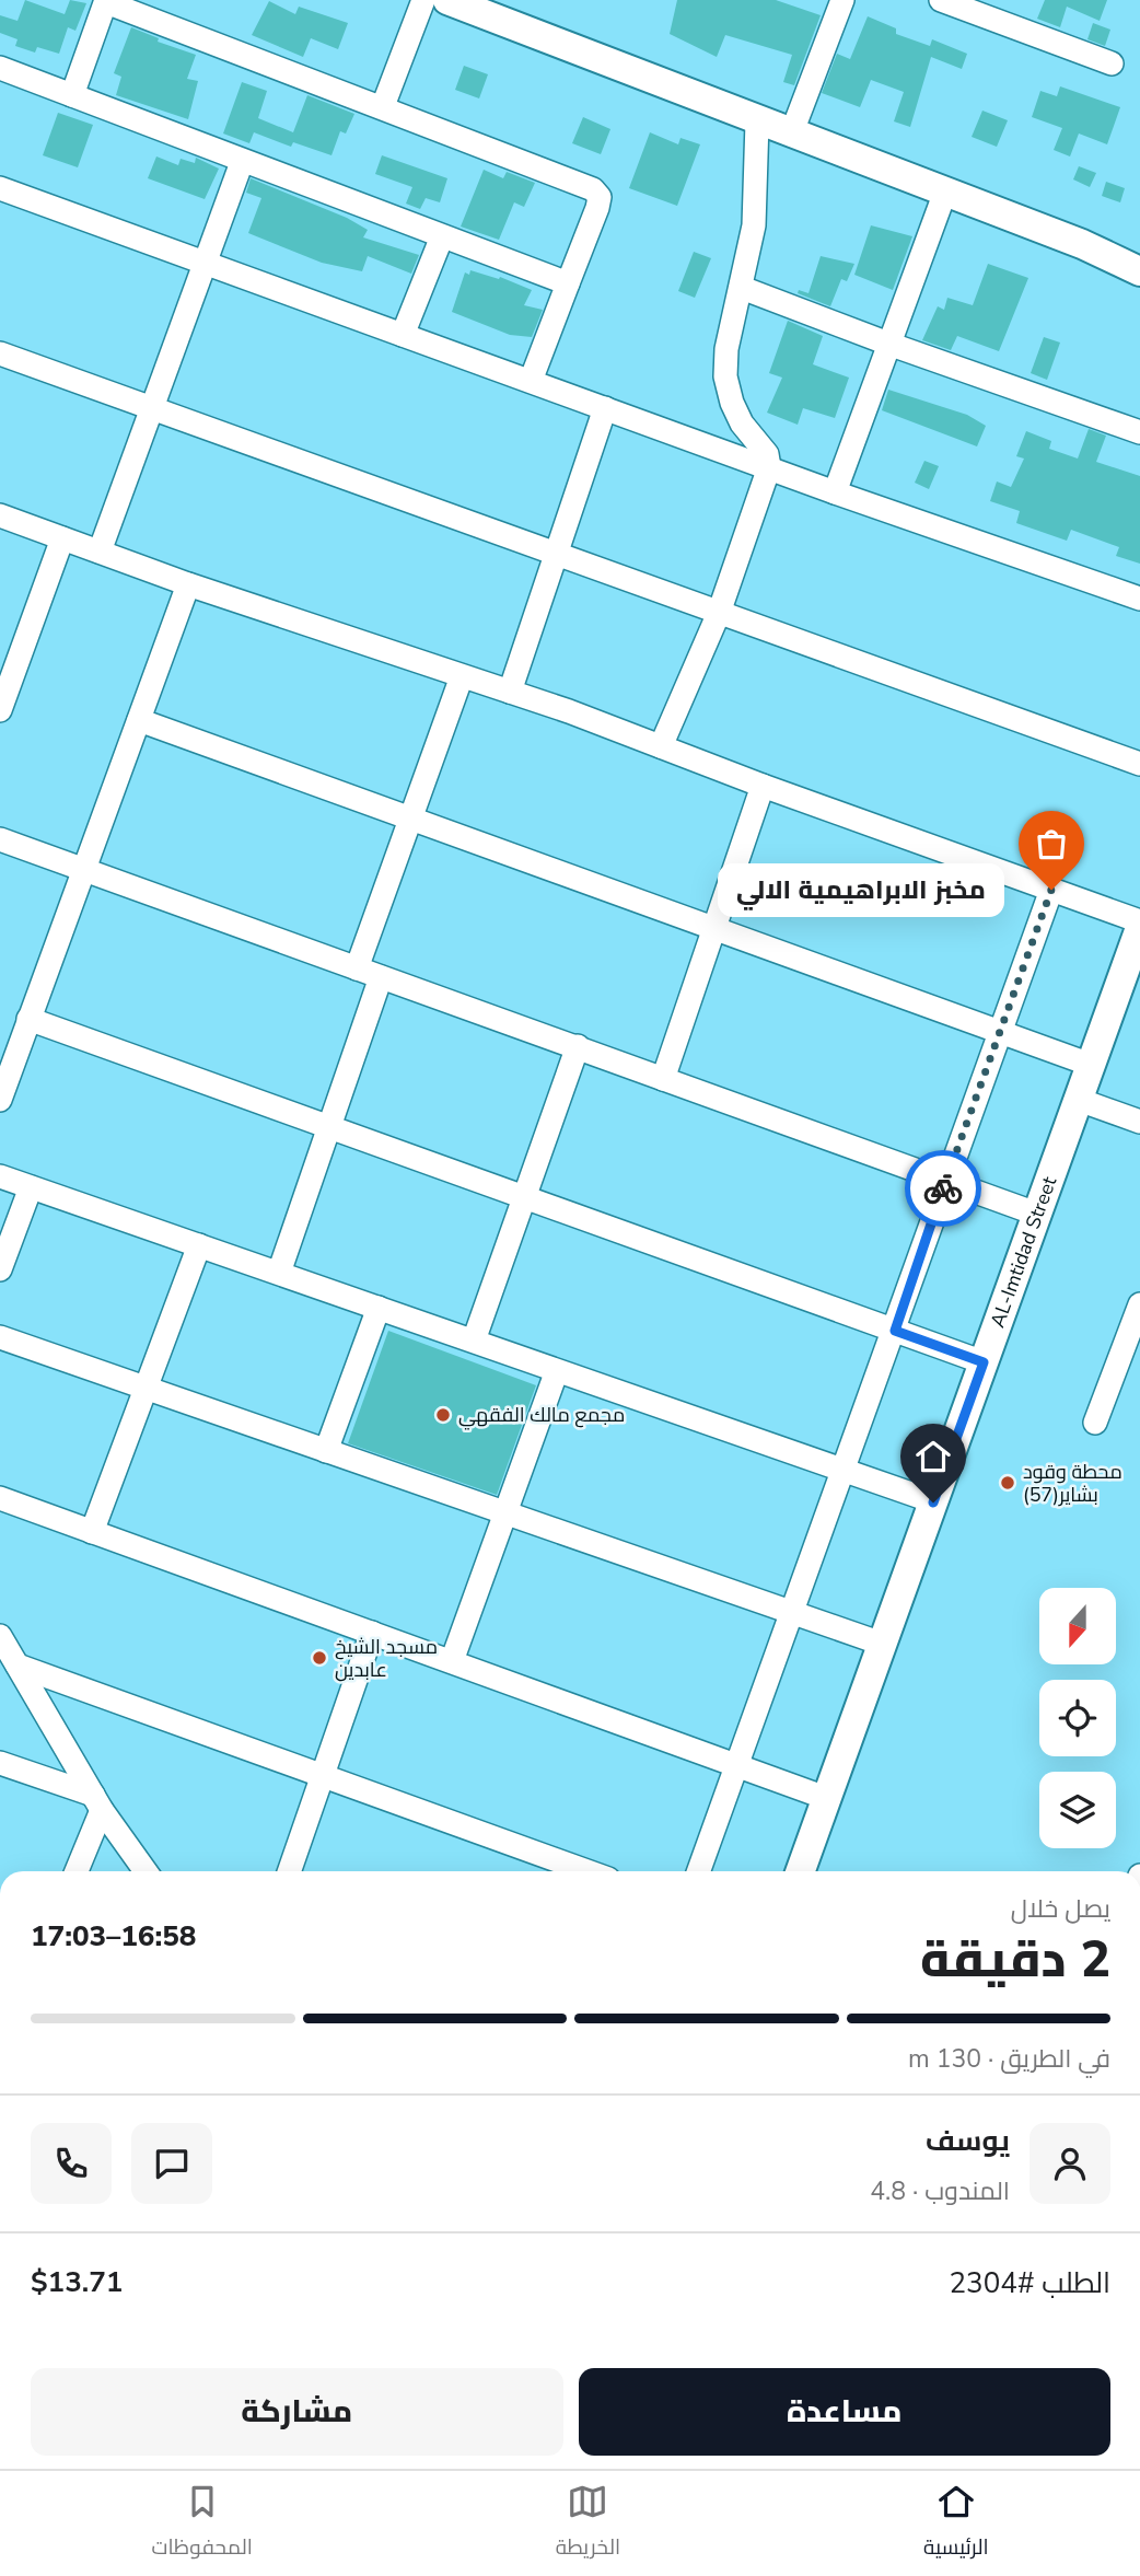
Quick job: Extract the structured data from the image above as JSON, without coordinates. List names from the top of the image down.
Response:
{
  "streets": {
    "street": ["AL-Imtidad Street"]
  },
  "places": [
    "مخبز الابراهيمية الالي",
    "مجمع مالك الفقهي",
    "محطة وقود بشاير(57)",
    "مسجد الشيخ عابدين"
  ],
  "north": "bottom",
  "page": {
    "bubble": "مخبز الابراهيمية الالي",
    "heading": ["2 دقيقة", "يصل خلال", "16:58–17:03"],
    "panel": [
      "يوسف",
      "المندوب · 4.8",
      "الطلب #2304",
      "$13.71"
    ],
    "bar": "في الطريق · 130 m",
    "buttons": ["مساعدة", "مشاركة"],
    "tabs": ["الرئيسية", "الخريطة", "المحفوظات"]
  }
}
